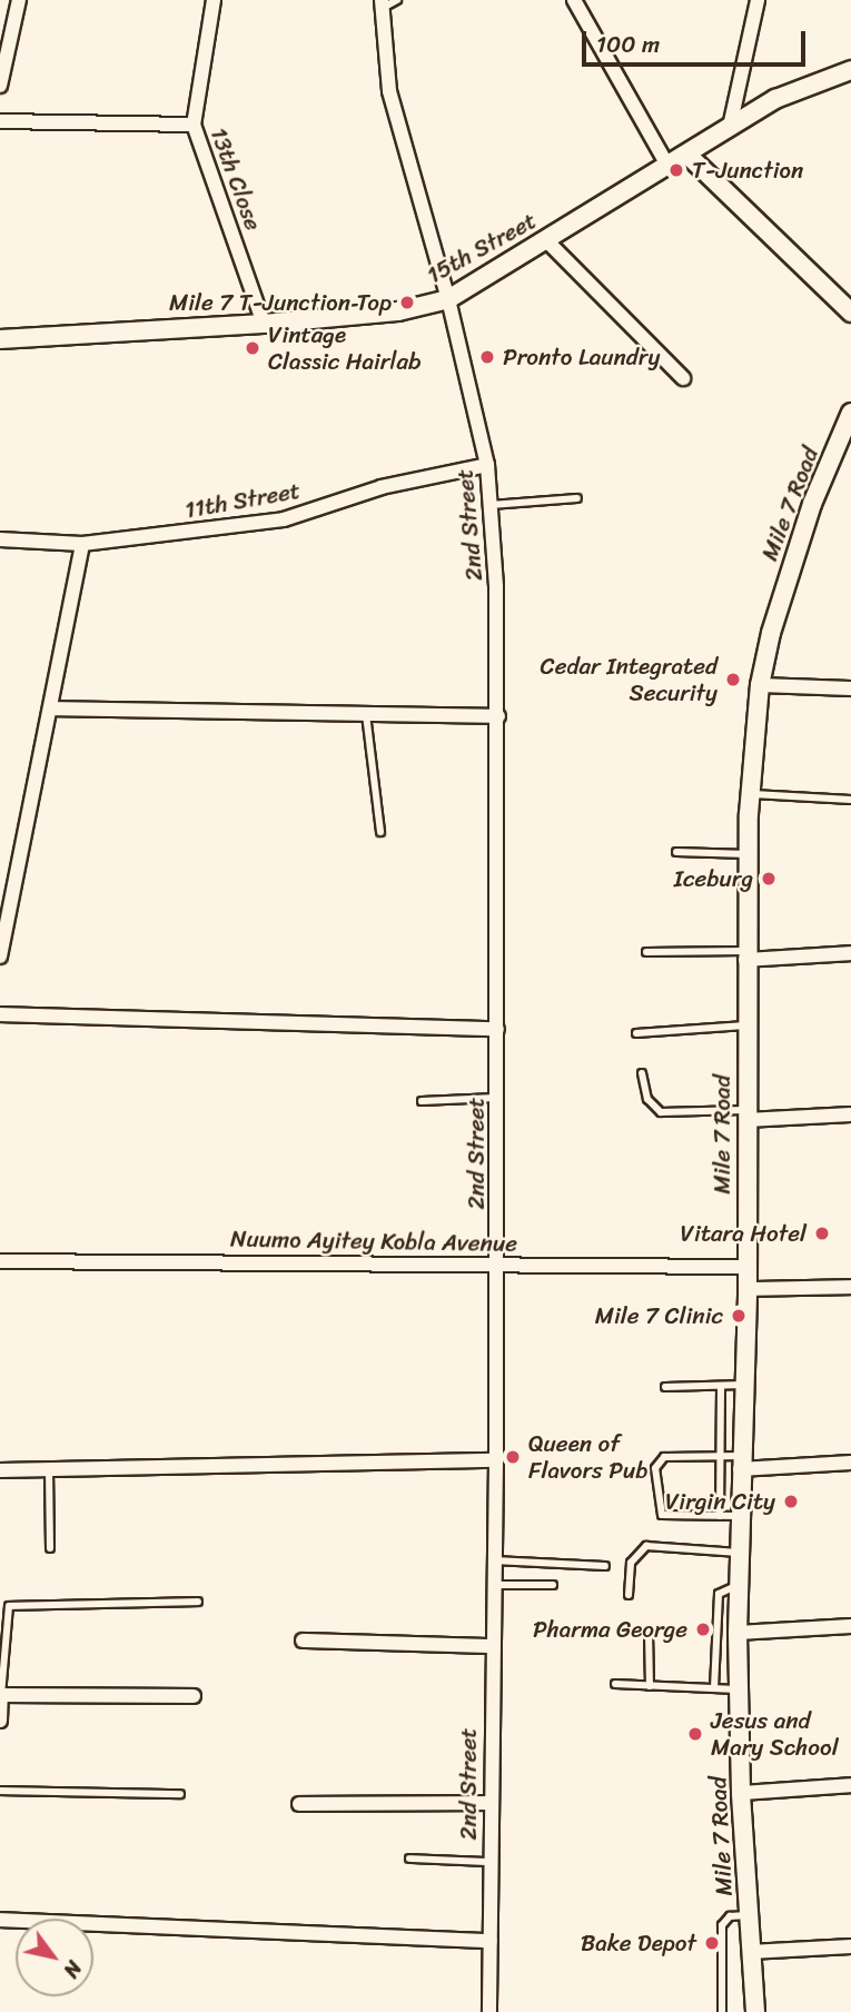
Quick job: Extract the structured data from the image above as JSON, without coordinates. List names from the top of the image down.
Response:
{
  "streets": {
    "street": [
      "13th Close",
      "15th Street",
      "11th Street",
      "Mile 7 Road",
      "2nd Street",
      "Nuumo Ayitey Kobla Avenue"
    ]
  },
  "crossings": [
    ["13th Close", "15th Street"],
    ["15th Street", "2nd Street"],
    ["11th Street", "2nd Street"],
    ["Mile 7 Road", "Nuumo Ayitey Kobla Avenue"],
    ["2nd Street", "Nuumo Ayitey Kobla Avenue"]
  ],
  "places": [
    "T-Junction",
    "Mile 7 T-Junction Top",
    "Vintage Classic Hairlab",
    "Pronto Laundry",
    "Cedar Integrated Security",
    "Iceburg",
    "Vitara Hotel",
    "Mile 7 Clinic",
    "Queen of Flavors Pub",
    "Virgin City",
    "Pharma George",
    "Jesus and Mary School",
    "Bake Depot"
  ],
  "scale_bar": "100 m",
  "north": "bottom right"
}
